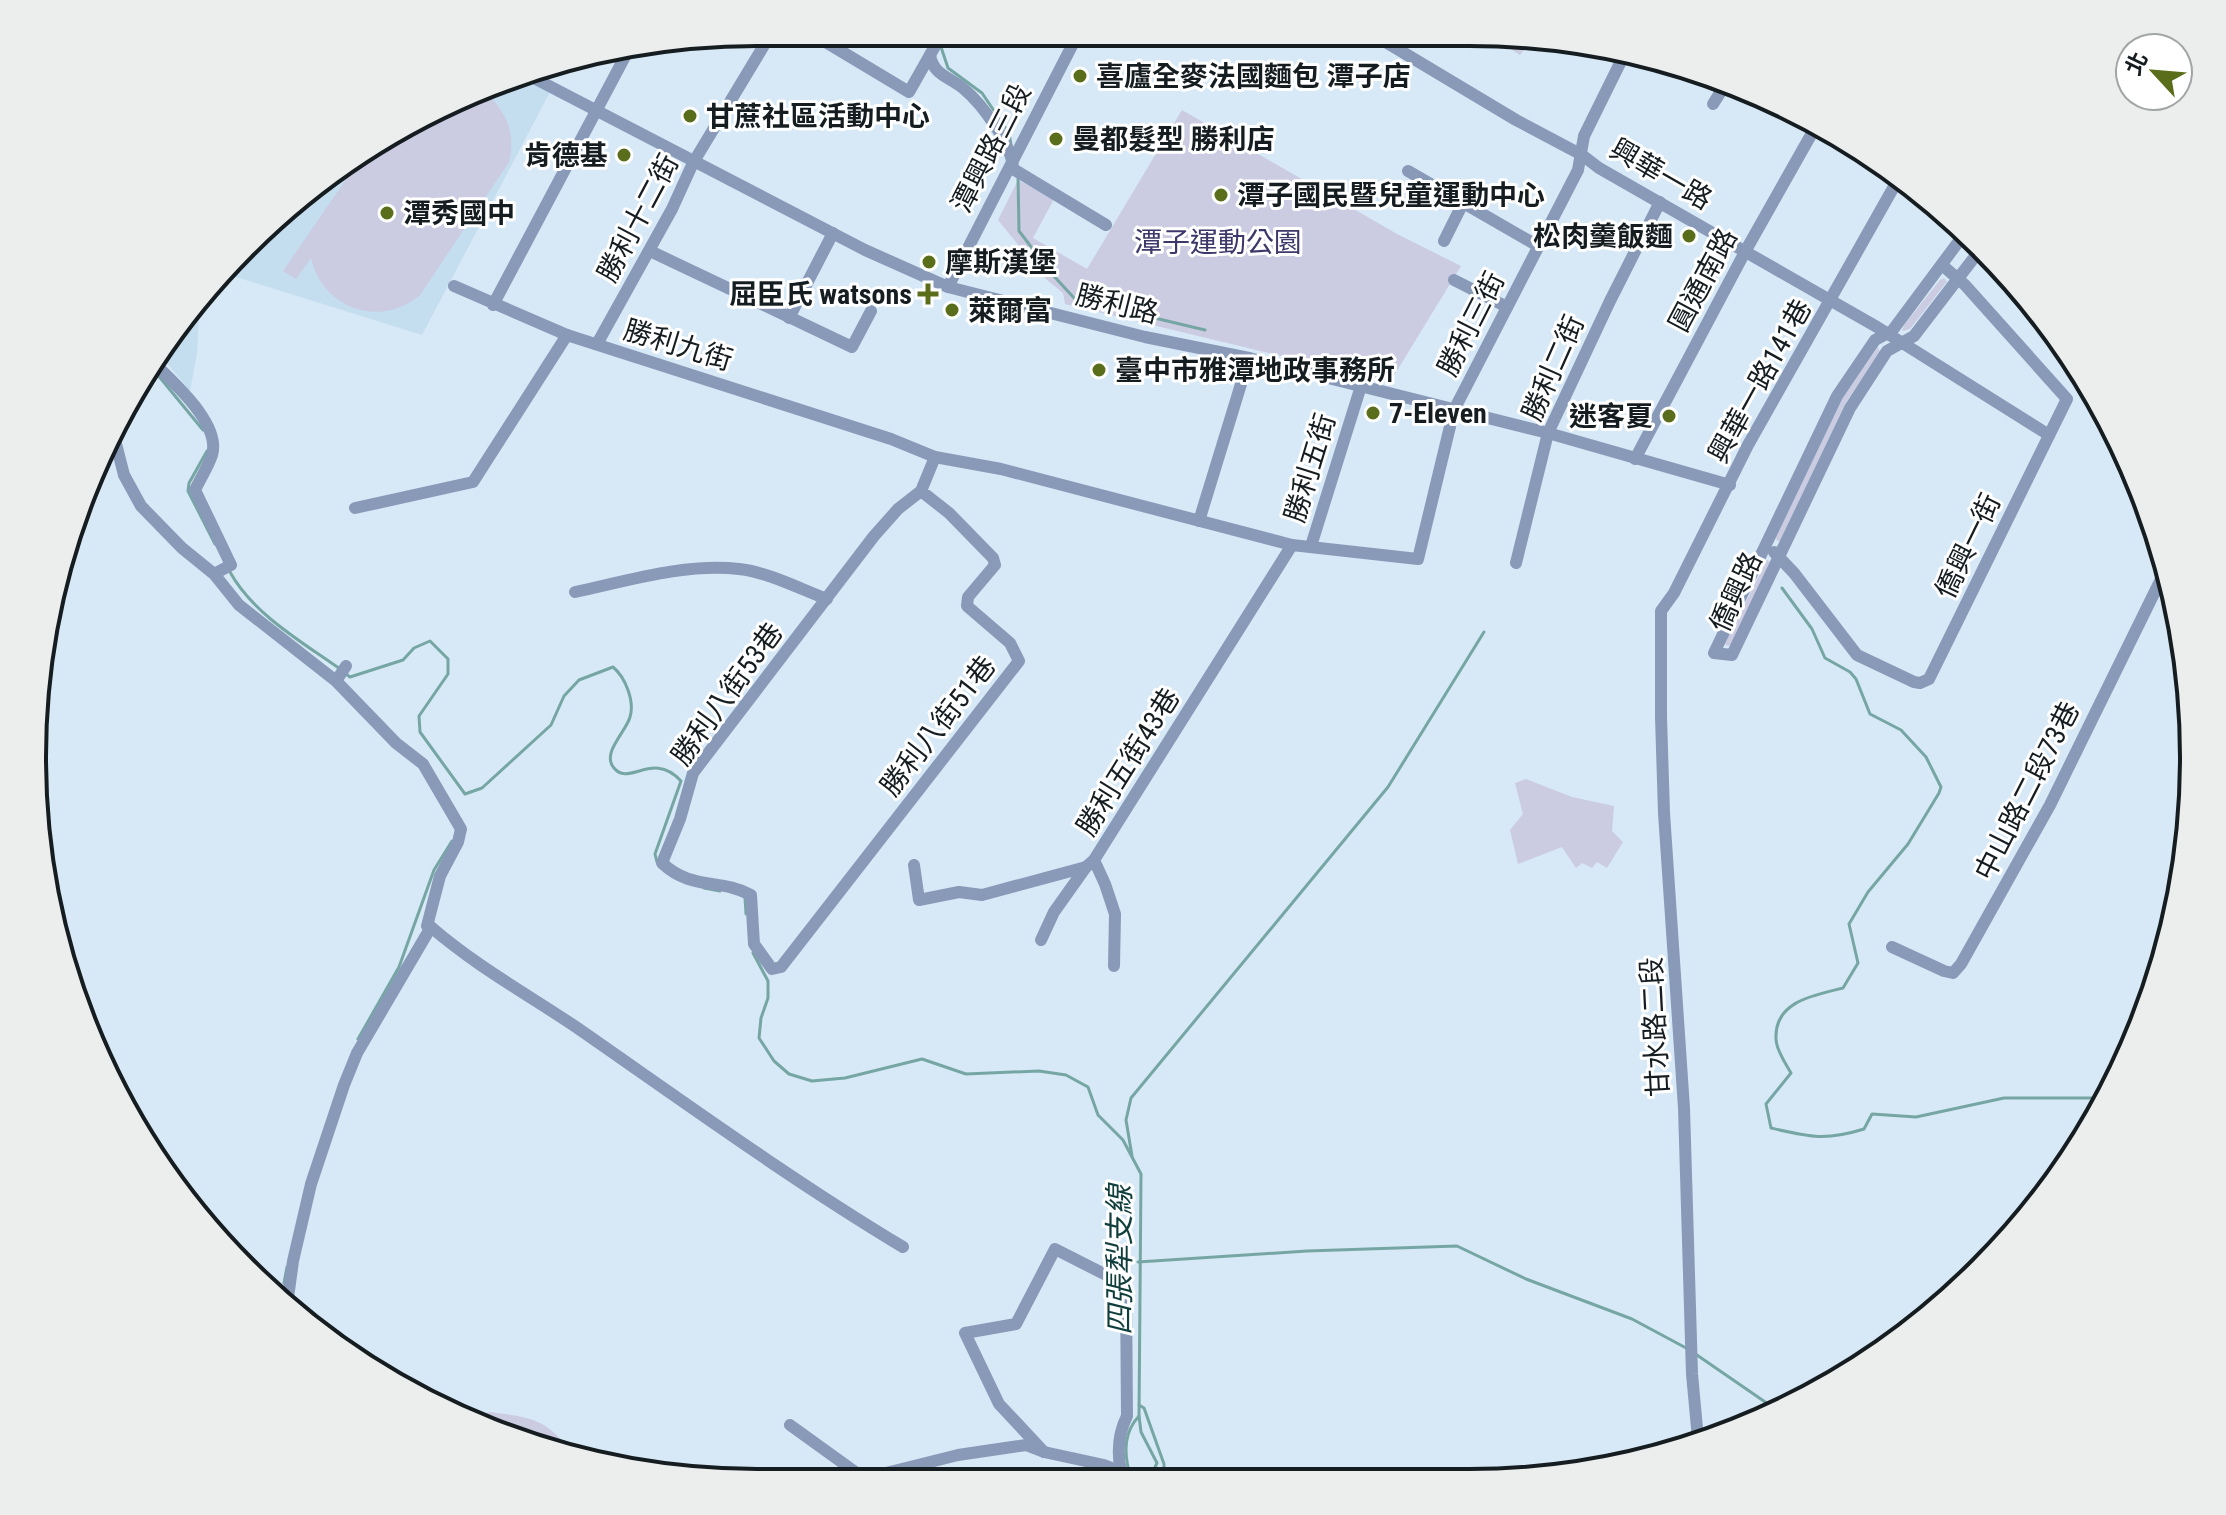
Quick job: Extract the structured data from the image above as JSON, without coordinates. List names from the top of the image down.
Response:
{
  "streets": {
    "street": [
      "潭興路三段",
      "興華一路",
      "勝利十二街",
      "圓通南路",
      "勝利路",
      "勝利三街",
      "勝利九街",
      "勝利二街",
      "興華一路141巷",
      "勝利五街",
      "僑興一街",
      "僑興路",
      "勝利八街53巷",
      "勝利八街51巷",
      "勝利五街43巷",
      "中山路二段73巷",
      "甘水路二段"
    ]
  },
  "crossings": [
    ["潭興路三段", "勝利路"],
    ["興華一路", "圓通南路"],
    ["興華一路", "勝利三街"],
    ["興華一路", "勝利二街"],
    ["興華一路", "興華一路141巷"],
    ["興華一路", "僑興一街"],
    ["興華一路", "僑興路"],
    ["勝利十二街", "勝利路"],
    ["勝利十二街", "勝利九街"],
    ["圓通南路", "勝利路"],
    ["勝利路", "勝利三街"],
    ["勝利路", "勝利二街"],
    ["勝利路", "興華一路141巷"],
    ["勝利路", "勝利五街"],
    ["勝利三街", "勝利五街"],
    ["勝利九街", "勝利五街"],
    ["勝利九街", "勝利八街53巷"],
    ["興華一路141巷", "甘水路二段"],
    ["勝利五街", "勝利五街43巷"],
    ["僑興一街", "僑興路"],
    ["勝利八街53巷", "勝利八街51巷"]
  ],
  "water": ["四張犁支線"],
  "parks": ["潭子運動公園"],
  "places": {
    "other": [
      "喜廬全麥法國麵包 潭子店",
      "甘蔗社區活動中心",
      "曼都髮型 勝利店",
      "肯德基",
      "潭子國民暨兒童運動中心",
      "潭秀國中",
      "松肉羹飯麵",
      "摩斯漢堡",
      "萊爾富",
      "臺中市雅潭地政事務所",
      "7-Eleven",
      "迷客夏"
    ],
    "health": ["屈臣氏 watsons"]
  },
  "north": "top left"
}
